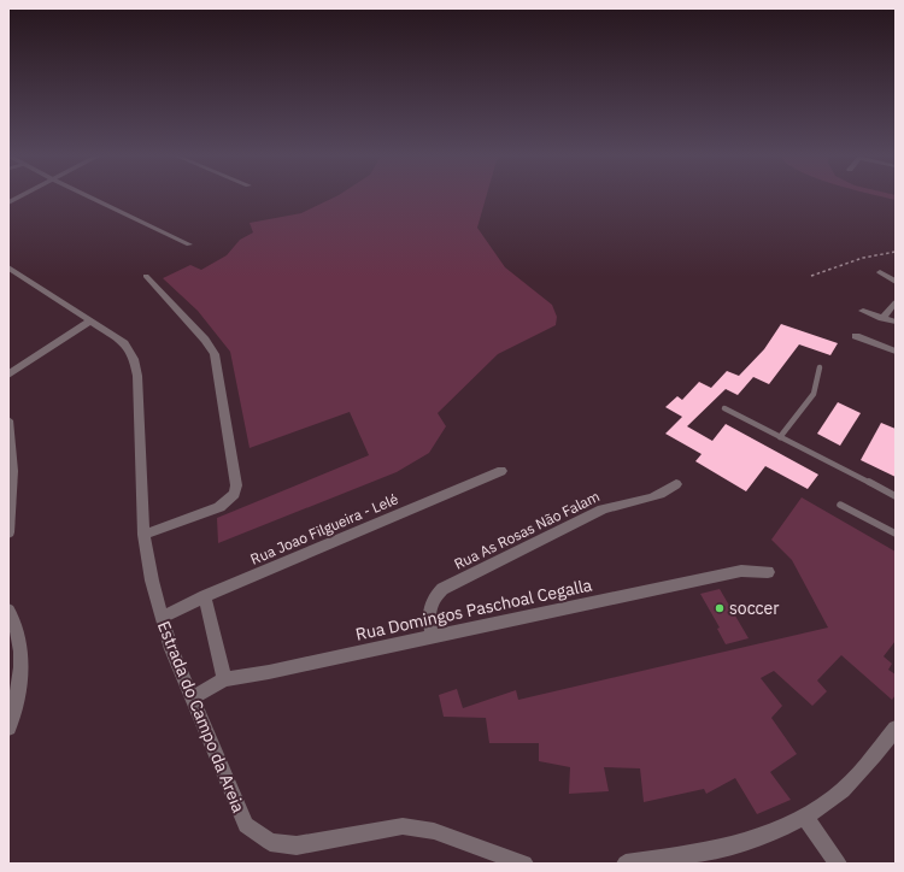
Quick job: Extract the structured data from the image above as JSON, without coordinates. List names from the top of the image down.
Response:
{
  "streets": {
    "street": [
      "Rua Joao Filgueira - Lelé",
      "Rua As Rosas Não Falam",
      "Rua Domingos Paschoal Cegalla",
      "Estrada do Campo da Areia"
    ]
  },
  "crossings": [
    ["Rua Joao Filgueira - Lelé", "Estrada do Campo da Areia"],
    ["Rua As Rosas Não Falam", "Rua Domingos Paschoal Cegalla"],
    ["Rua Domingos Paschoal Cegalla", "Estrada do Campo da Areia"]
  ],
  "places": ["soccer"]
}
